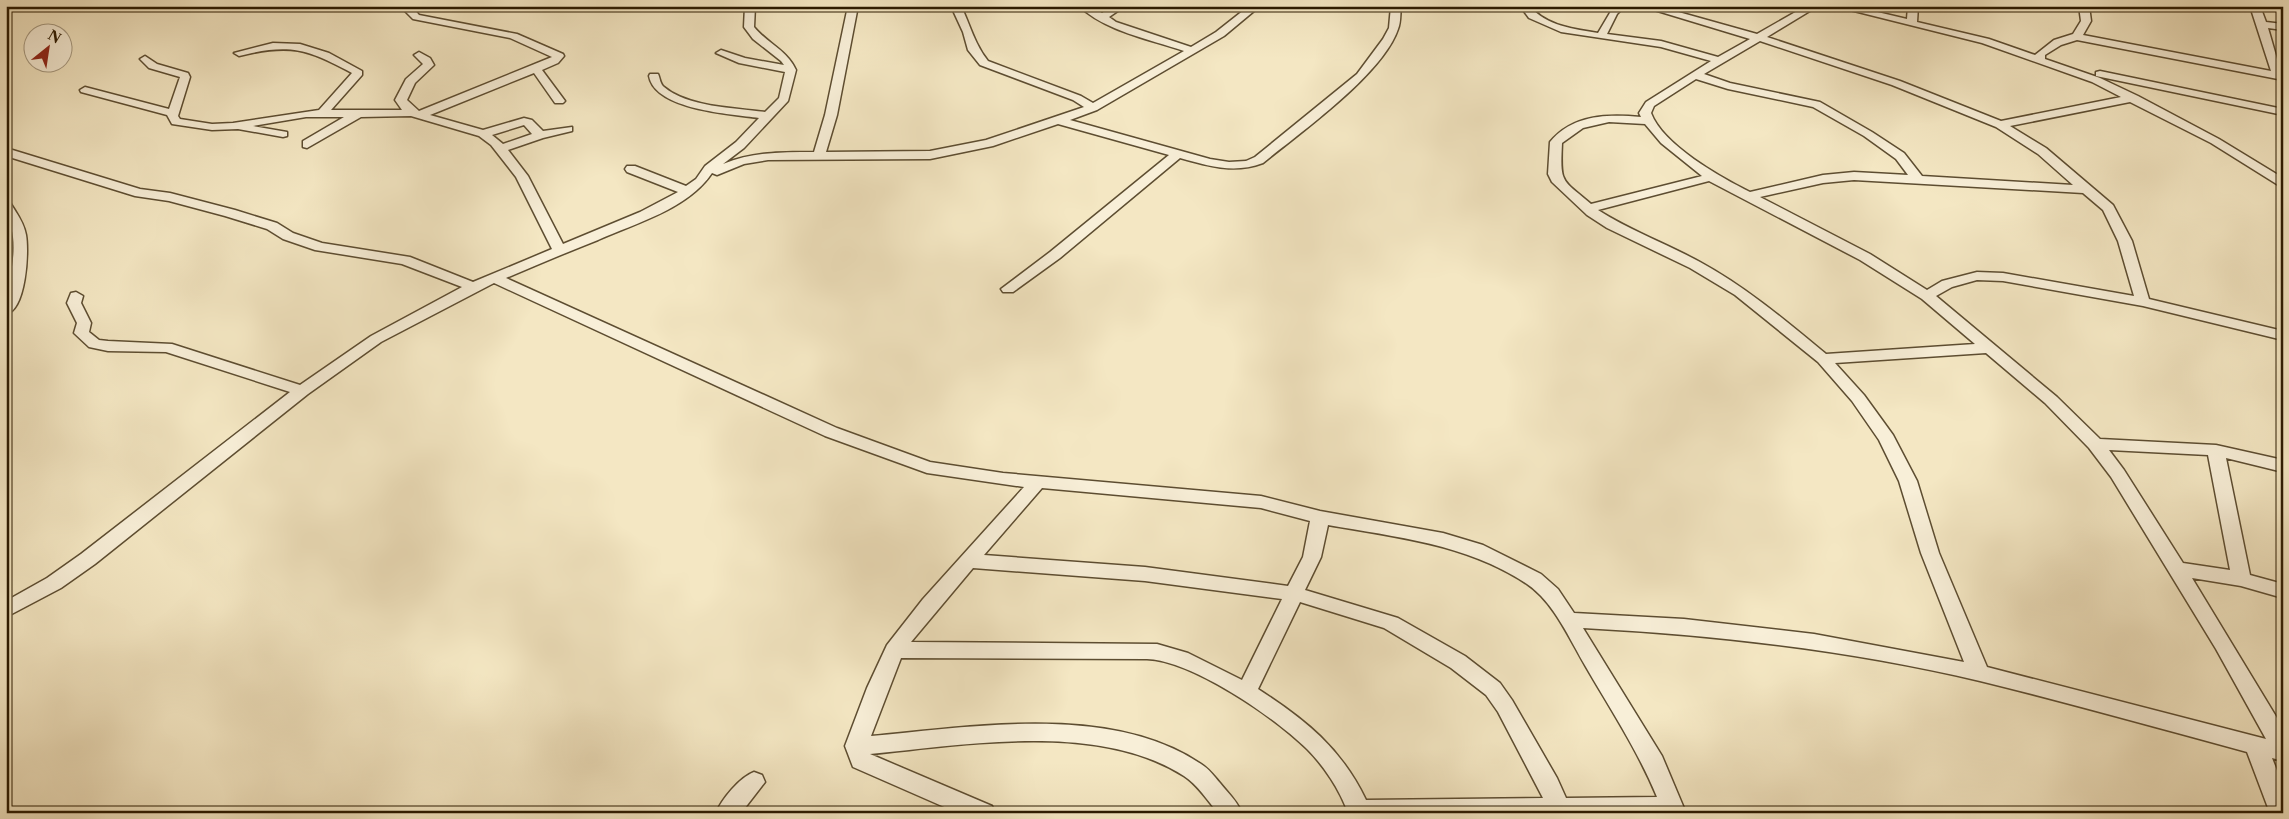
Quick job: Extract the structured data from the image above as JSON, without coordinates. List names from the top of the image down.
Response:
{
  "north": "top right"
}
